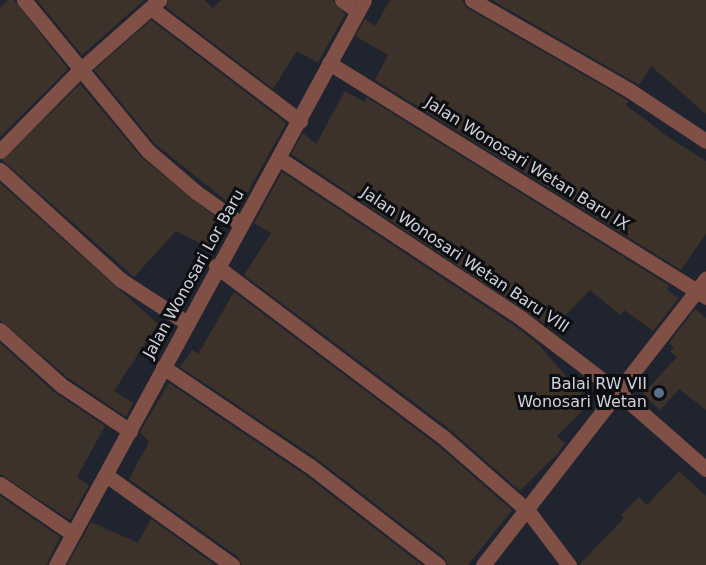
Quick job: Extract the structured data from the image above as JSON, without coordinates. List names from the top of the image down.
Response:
{
  "streets": {
    "street": ["Jalan Wonosari Wetan Baru IX", "Jalan Wonosari Wetan Baru VIII", "Jalan Wonosari Lor Baru"]
  },
  "crossings": [
    ["Jalan Wonosari Wetan Baru IX", "Jalan Wonosari Lor Baru"],
    ["Jalan Wonosari Wetan Baru VIII", "Jalan Wonosari Lor Baru"]
  ],
  "places": ["Balai RW VII Wonosari Wetan"]
}
